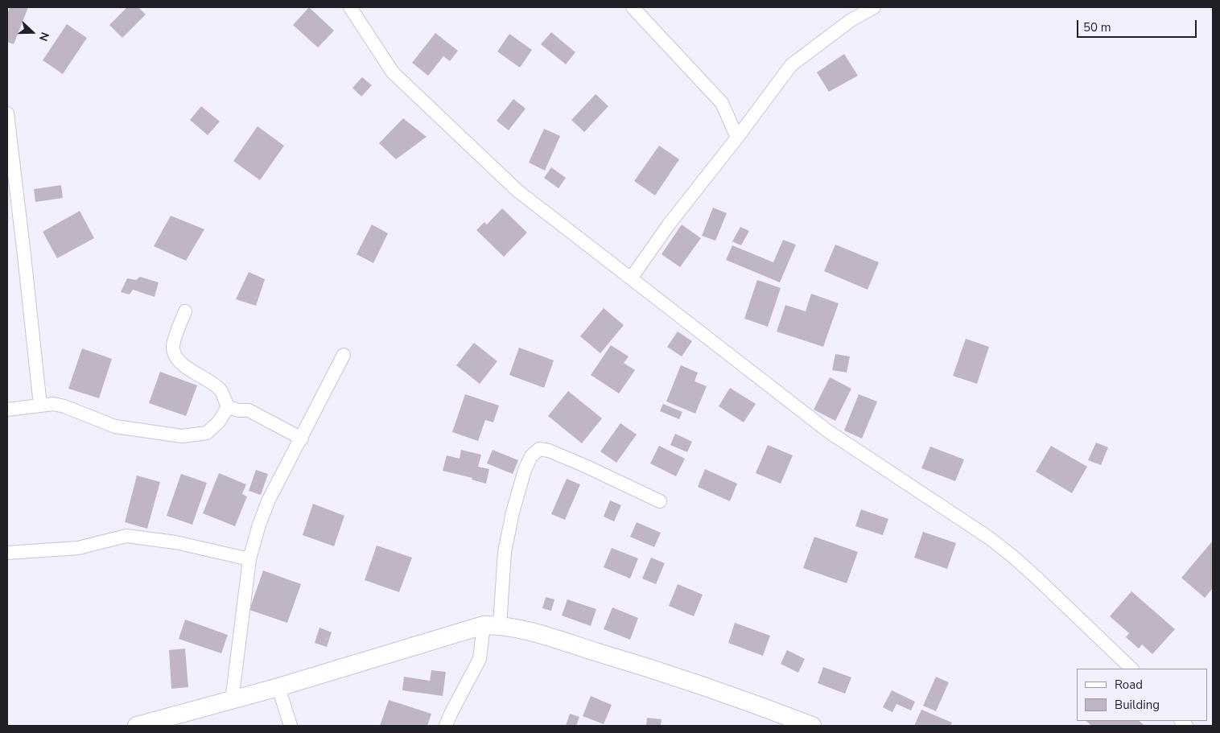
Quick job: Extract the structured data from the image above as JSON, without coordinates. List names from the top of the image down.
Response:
{
  "legend": ["Road", "Building"],
  "scale_bar": "50 m",
  "north": "right"
}
